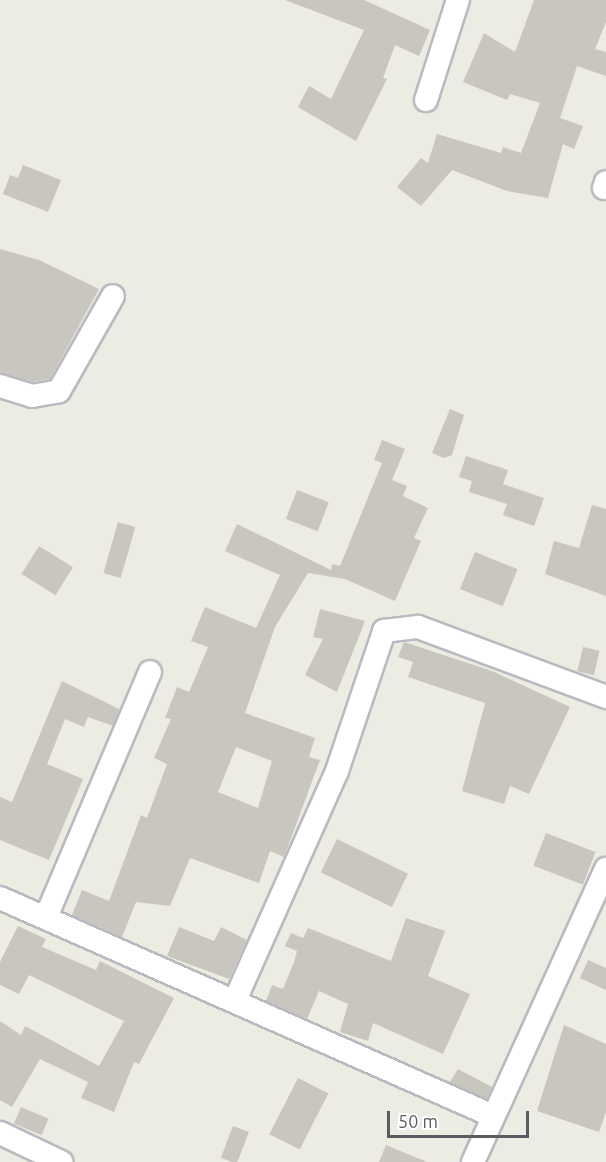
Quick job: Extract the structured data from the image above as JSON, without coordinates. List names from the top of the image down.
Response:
{
  "scale_bar": "50 m"
}
